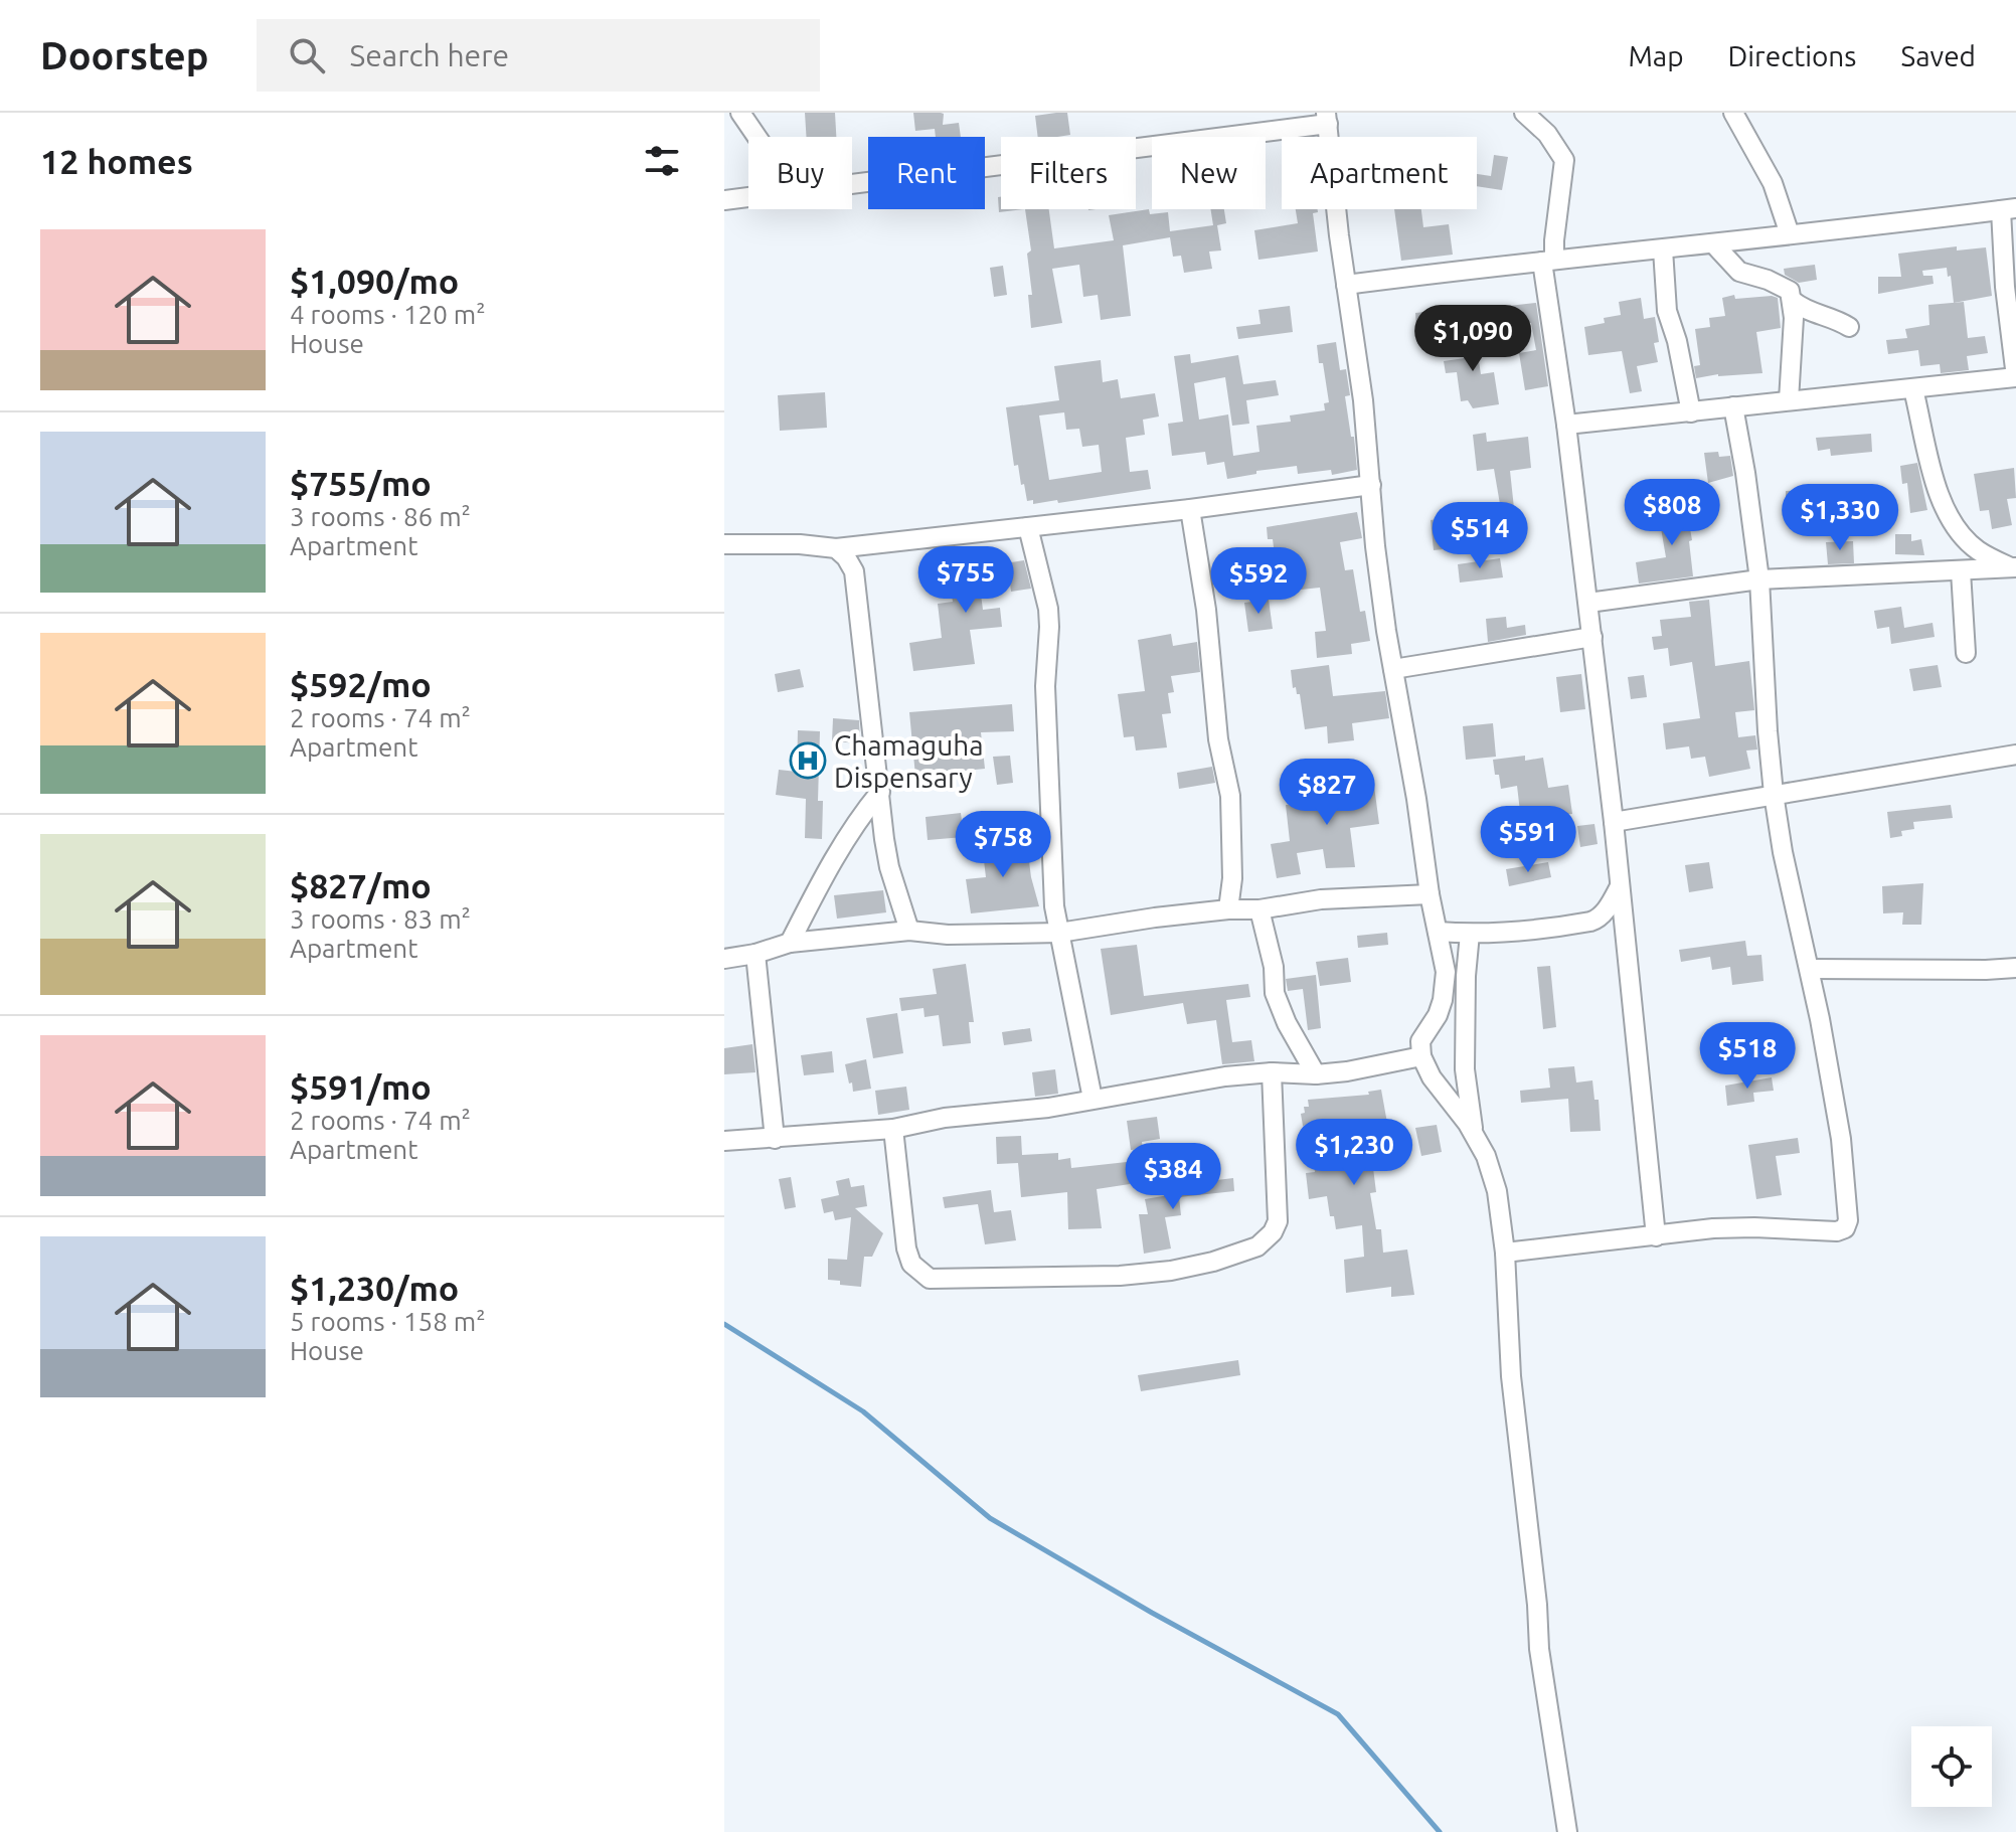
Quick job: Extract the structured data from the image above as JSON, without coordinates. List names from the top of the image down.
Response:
{
  "places": {
    "hospital": ["Chamaguha Dispensary"]
  },
  "page": {
    "header": "Doorstep",
    "search": "Search here",
    "nav": ["Map", "Directions", "Saved"],
    "heading": "12 homes",
    "chip": [
      "Buy",
      "Rent",
      "Filters",
      "New",
      "Apartment"
    ],
    "list": [
      {
        "name": "$1,090/mo",
        "note": "4 rooms · 120 m² · House"
      },
      {
        "name": "$755/mo",
        "note": "3 rooms · 86 m² · Apartment"
      },
      {
        "name": "$592/mo",
        "note": "2 rooms · 74 m² · Apartment"
      },
      {
        "name": "$827/mo",
        "note": "3 rooms · 83 m² · Apartment"
      },
      {
        "name": "$591/mo",
        "note": "2 rooms · 74 m² · Apartment"
      },
      {
        "name": "$1,230/mo",
        "note": "5 rooms · 158 m² · House"
      }
    ],
    "price": [
      "$1,090",
      "$808",
      "$1,330",
      "$514",
      "$755",
      "$592",
      "$827",
      "$591",
      "$758",
      "$518",
      "$1,230",
      "$384"
    ]
  }
}
